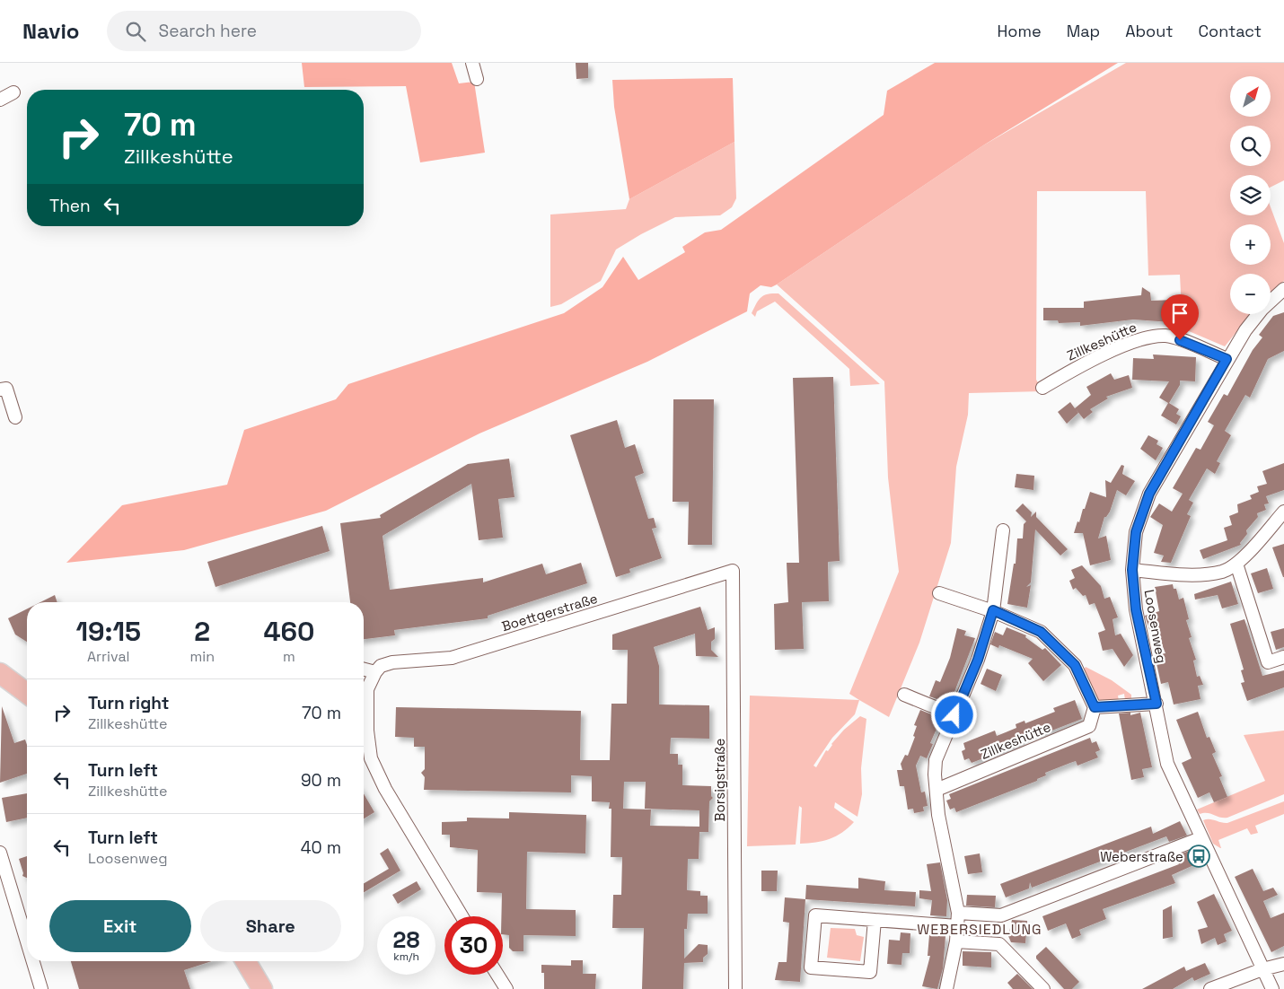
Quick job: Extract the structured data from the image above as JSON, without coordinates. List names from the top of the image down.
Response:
{
  "streets": {
    "street": [
      "Zillkeshütte",
      "Boettgerstraße",
      "Loosenweg",
      "Borsigstraße"
    ]
  },
  "crossings": [
    ["Zillkeshütte", "Loosenweg"],
    ["Boettgerstraße", "Borsigstraße"]
  ],
  "districts": ["WEBERSIEDLUNG"],
  "places": {
    "bus stop": ["Weberstraße"]
  },
  "north": "top right",
  "page": {
    "header": "Navio",
    "search": "Search here",
    "nav": [
      "Home",
      "Map",
      "About",
      "Contact"
    ],
    "map_buttons": ["+", "−"],
    "turn": ["70 m", "Zillkeshütte"],
    "then": "Then",
    "eta": [
      "19:15",
      "Arrival",
      "2",
      "min",
      "460",
      "m"
    ],
    "list": [
      {
        "name": "Turn right",
        "note": "Zillkeshütte",
        "value": "70 m"
      },
      {
        "name": "Turn left",
        "note": "Zillkeshütte",
        "value": "90 m"
      },
      {
        "name": "Turn left",
        "note": "Loosenweg",
        "value": "40 m"
      }
    ],
    "buttons": ["Exit", "Share"],
    "speed": "28 km/h",
    "limit": "30"
  }
}
